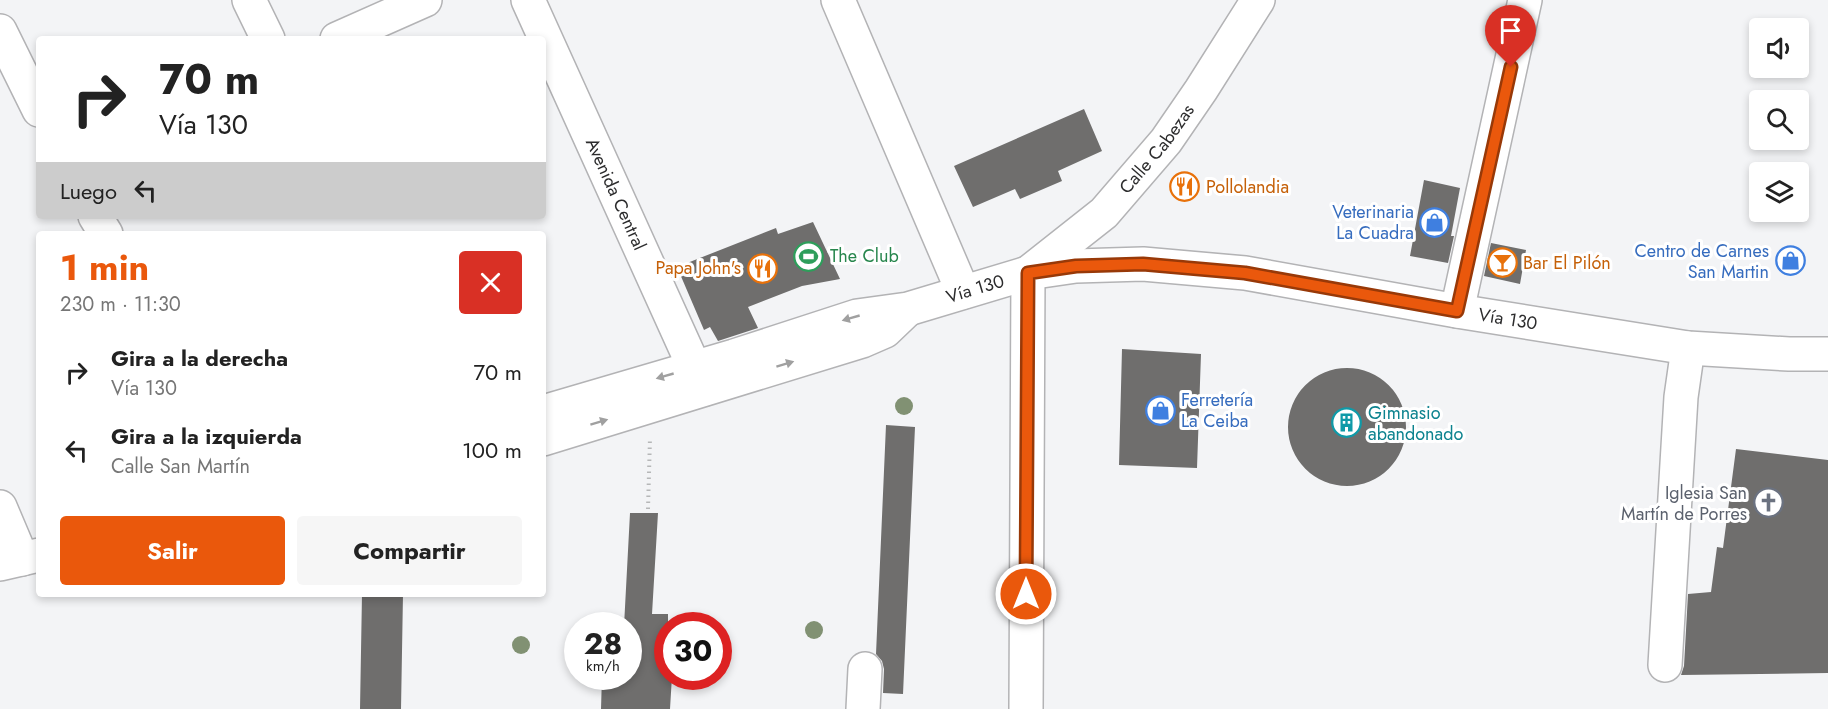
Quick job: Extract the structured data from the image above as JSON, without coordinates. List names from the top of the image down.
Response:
{
  "streets": {
    "street": ["Calle Cabezas", "Avenida Central", "Vía 130"]
  },
  "crossings": [
    ["Calle Cabezas", "Vía 130"],
    ["Avenida Central", "Vía 130"]
  ],
  "places": {
    "restaurant": ["Pollolandia", "Papa John's"],
    "shop": ["Veterinaria La Cuadra", "Centro de Carnes San Martin", "Ferretería La Ceiba"],
    "sports": ["The Club"],
    "bar": ["Bar El Pilón"],
    "building": ["Gimnasio abandonado"],
    "church": ["Iglesia San Martín de Porres"]
  },
  "page": {
    "turn": ["70 m", "Vía 130"],
    "then": "Luego",
    "heading": ["1 min", "230 m · 11:30"],
    "list": [
      {
        "name": "Gira a la derecha",
        "note": "Vía 130",
        "value": "70 m"
      },
      {
        "name": "Gira a la izquierda",
        "note": "Calle San Martín",
        "value": "100 m"
      }
    ],
    "buttons": ["Salir", "Compartir"],
    "speed": "28 km/h",
    "limit": "30"
  }
}
